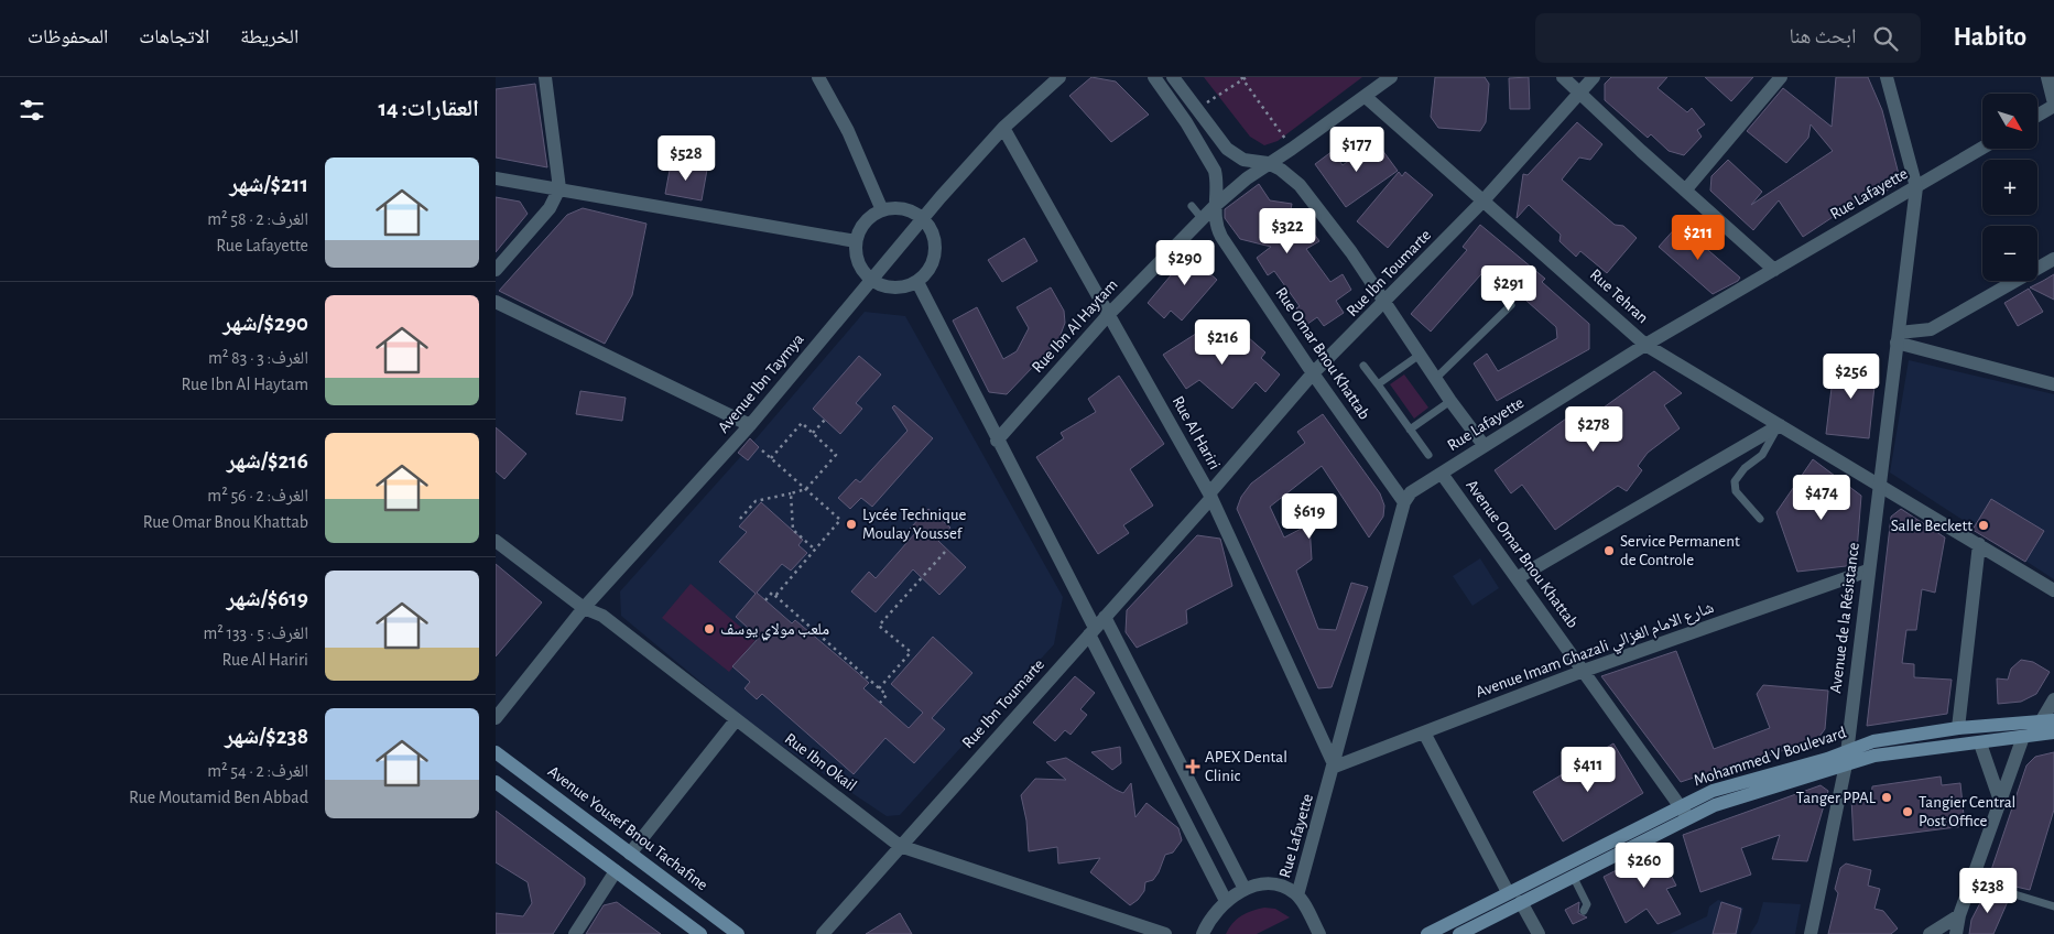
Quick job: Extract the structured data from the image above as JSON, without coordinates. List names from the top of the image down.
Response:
{
  "streets": {
    "main road": ["Mohammed V Boulevard", "Avenue Yousef Bnou Tachafine"],
    "street": [
      "Rue Lafayette",
      "Rue Ibn Toumarte",
      "Rue Tehran",
      "Rue Ibn Al Haytam",
      "Rue Omar Bnou Khattab",
      "Avenue Ibn Taymya",
      "Rue Al Hariri",
      "Avenue Omar Bnou Khattab",
      "Avenue de la Résistance",
      "Avenue Imam Ghazali شارع الامام الغزالي",
      "Rue Ibn Okail"
    ]
  },
  "crossings": [
    ["Rue Lafayette", "Rue Tehran"],
    ["Rue Lafayette", "Rue Omar Bnou Khattab"],
    ["Rue Lafayette", "Rue Al Hariri"],
    ["Rue Lafayette", "Avenue Omar Bnou Khattab"],
    ["Rue Lafayette", "Avenue de la Résistance"],
    ["Rue Lafayette", "Avenue Imam Ghazali شارع الامام الغزالي"],
    ["Rue Ibn Toumarte", "Rue Tehran"],
    ["Rue Ibn Toumarte", "Rue Omar Bnou Khattab"],
    ["Rue Ibn Toumarte", "Rue Al Hariri"],
    ["Rue Ibn Toumarte", "Rue Ibn Okail"],
    ["Rue Tehran", "Rue Ibn Al Haytam"],
    ["Rue Tehran", "Avenue de la Résistance"],
    ["Rue Ibn Al Haytam", "Rue Omar Bnou Khattab"],
    ["Rue Ibn Al Haytam", "Rue Al Hariri"],
    ["Avenue Ibn Taymya", "Rue Al Hariri"],
    ["Avenue Ibn Taymya", "Rue Ibn Okail"],
    ["Rue Al Hariri", "Avenue Imam Ghazali شارع الامام الغزالي"],
    ["Avenue Omar Bnou Khattab", "Avenue Imam Ghazali شارع الامام الغزالي"],
    ["Avenue Omar Bnou Khattab", "Mohammed V Boulevard"],
    ["Avenue de la Résistance", "Avenue Imam Ghazali شارع الامام الغزالي"],
    ["Avenue de la Résistance", "Mohammed V Boulevard"]
  ],
  "places": {
    "other": [
      "Lycée Technique Moulay Youssef",
      "Salle Beckett",
      "Service Permanent de Controle",
      "ملعب مولاي يوسف",
      "Tanger PPAL",
      "Tangier Central Post Office"
    ],
    "health": ["APEX Dental Clinic"]
  },
  "north": "bottom right",
  "page": {
    "header": "Habito",
    "search": "ابحث هنا",
    "nav": ["الخريطة", "الاتجاهات", "المحفوظات"],
    "heading": "العقارات: 14",
    "map_buttons": ["+", "−"],
    "price": [
      "$177",
      "$528",
      "$322",
      "$211",
      "$290",
      "$291",
      "$216",
      "$256",
      "$278",
      "$474",
      "$619",
      "$411",
      "$260",
      "$238"
    ],
    "list": [
      {
        "name": "$211/شهر",
        "note": "الغرف: 2 · 58 m² · Rue Lafayette"
      },
      {
        "name": "$290/شهر",
        "note": "الغرف: 3 · 83 m² · Rue Ibn Al Haytam"
      },
      {
        "name": "$216/شهر",
        "note": "الغرف: 2 · 56 m² · Rue Omar Bnou Khattab"
      },
      {
        "name": "$619/شهر",
        "note": "الغرف: 5 · 133 m² · Rue Al Hariri"
      },
      {
        "name": "$238/شهر",
        "note": "الغرف: 2 · 54 m² · Rue Moutamid Ben Abbad"
      }
    ]
  }
}
